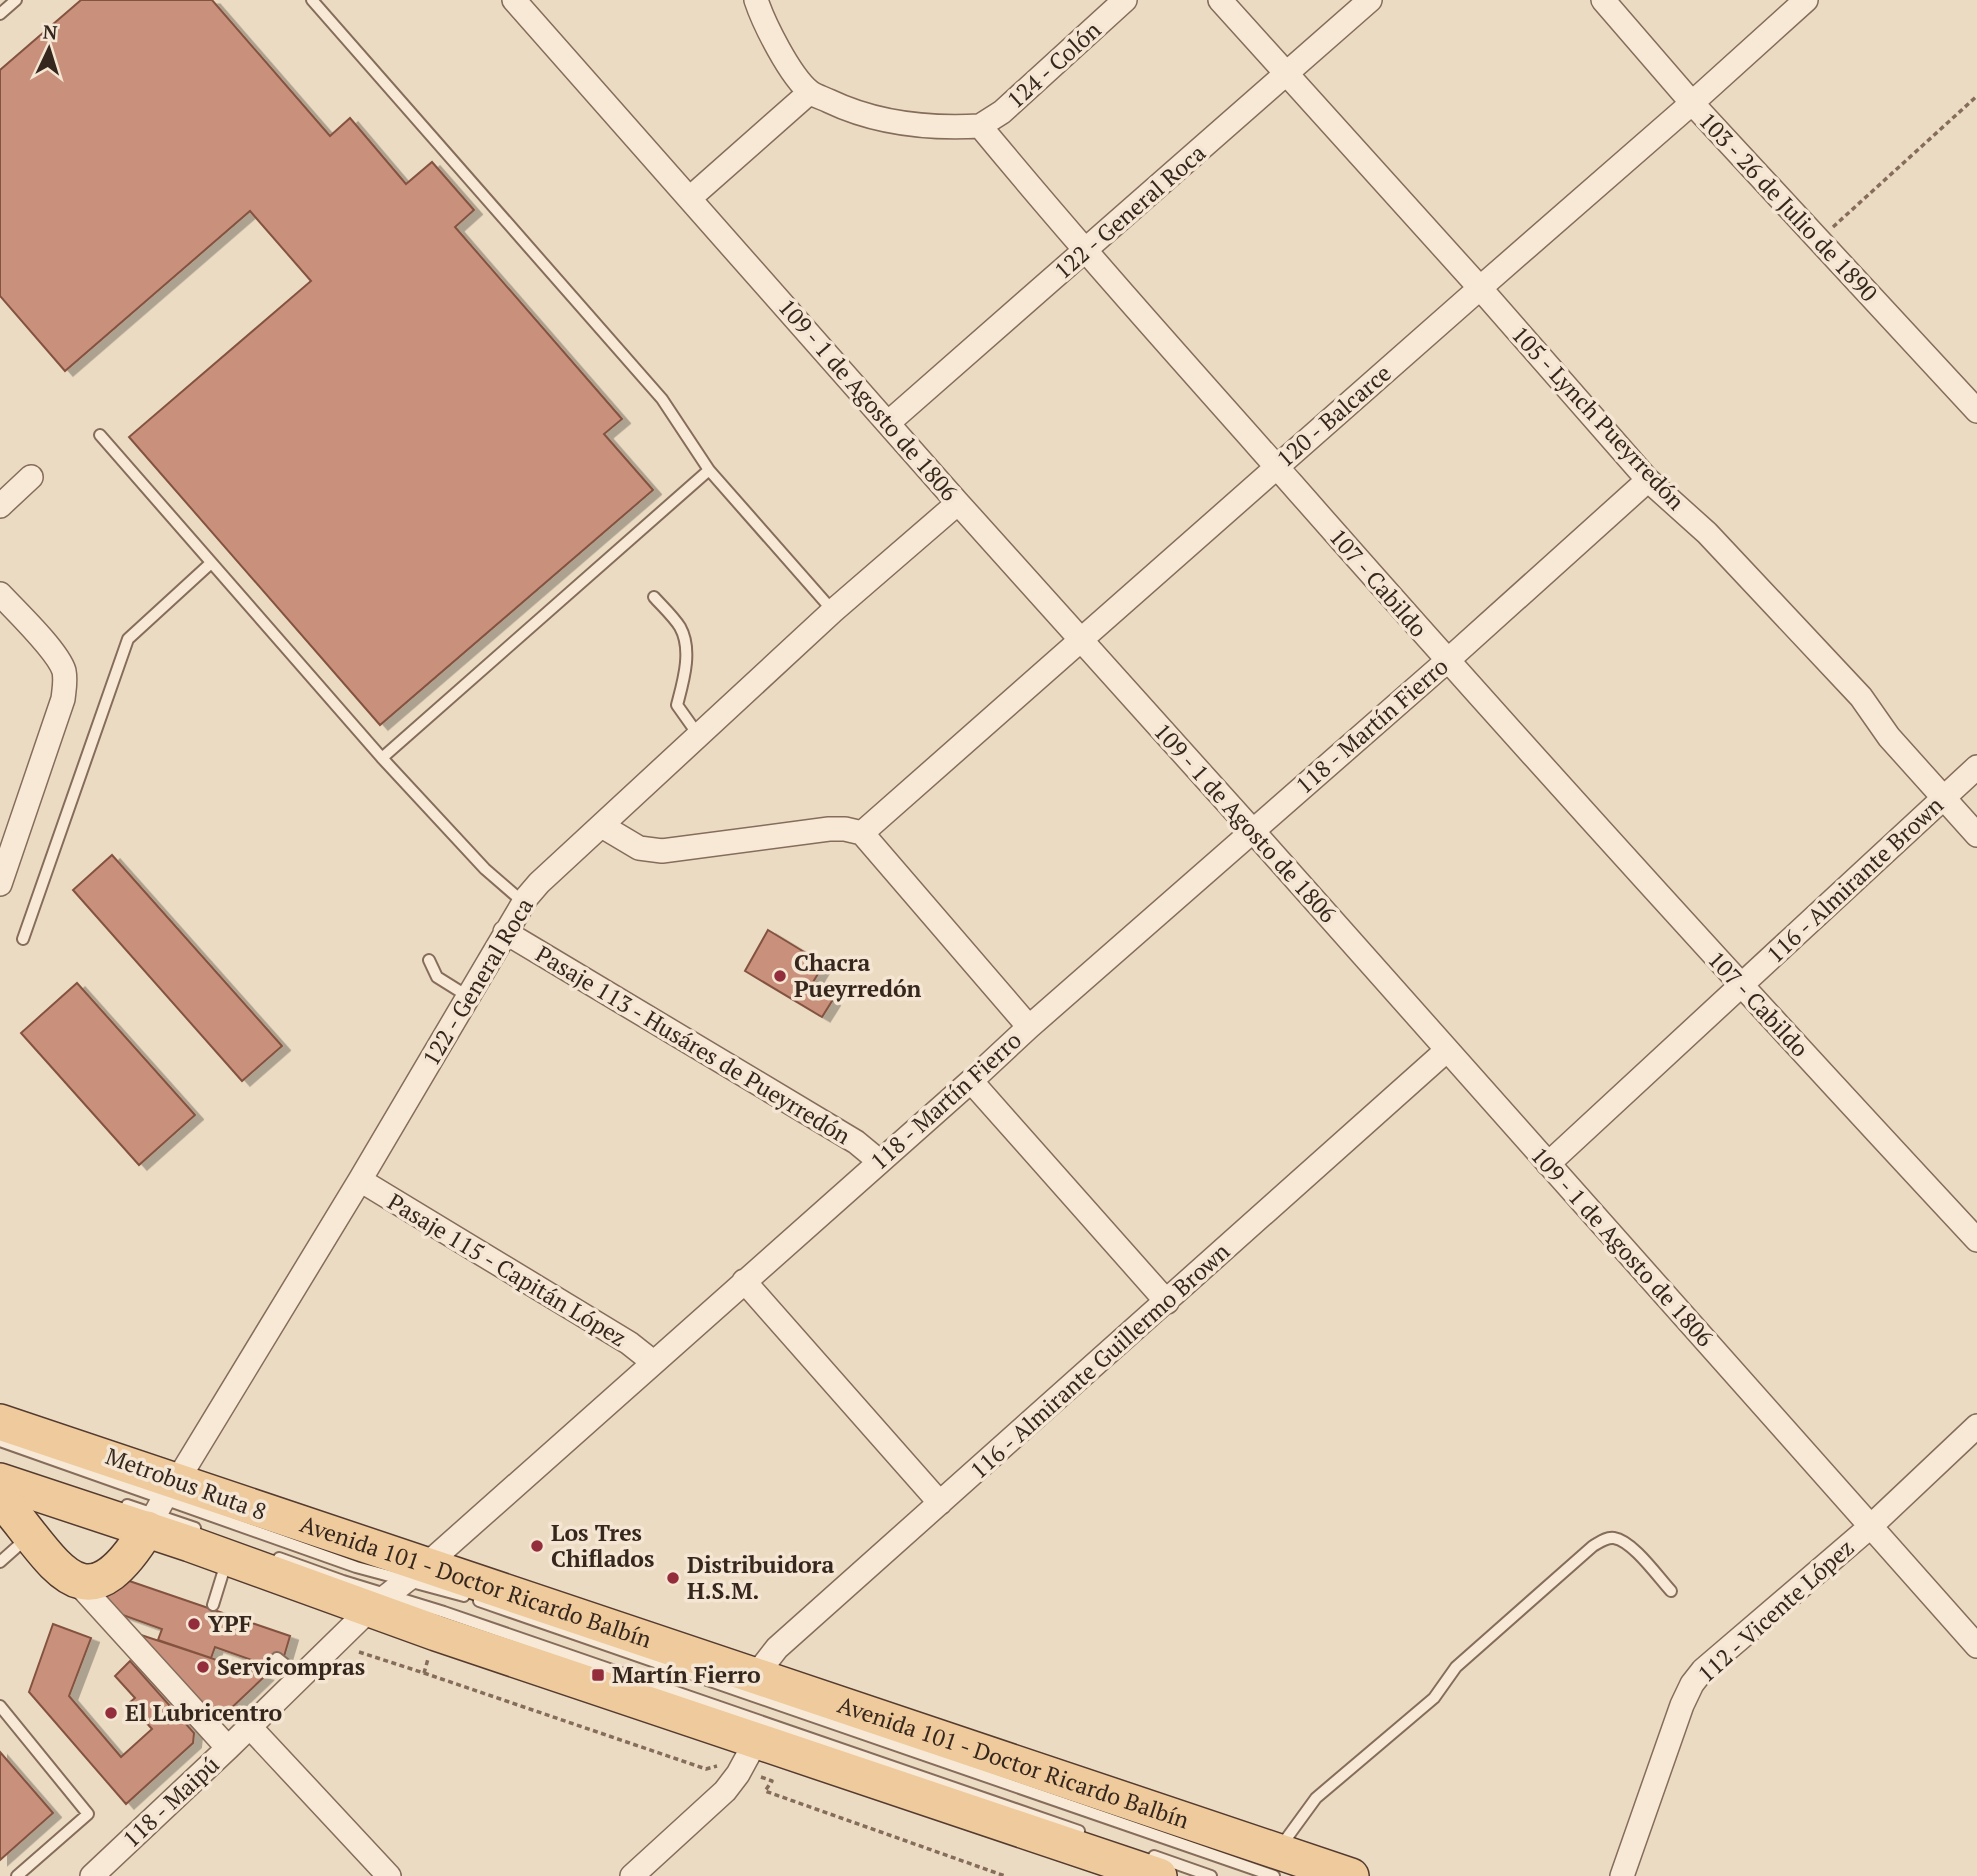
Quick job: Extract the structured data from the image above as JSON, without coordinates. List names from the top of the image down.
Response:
{
  "streets": {
    "main road": ["Avenida 101 - Doctor Ricardo Balbín"],
    "street": [
      "124 - Colón",
      "103 - 26 de Julio de 1890",
      "122 - General Roca",
      "109 - 1 de Agosto de 1806",
      "120 - Balcarce",
      "105 - Lynch Pueyrredón",
      "107 - Cabildo",
      "118 - Martín Fierro",
      "116 - Almirante Brown",
      "Pasaje 113 - Husáres de Pueyrredón",
      "Pasaje 115 - Capitán López",
      "116 - Almirante Guillermo Brown",
      "112 - Vicente López",
      "118 - Maipú"
    ],
    "lane": ["Metrobus Ruta 8"]
  },
  "crossings": [
    ["124 - Colón", "107 - Cabildo"],
    ["103 - 26 de Julio de 1890", "120 - Balcarce"],
    ["122 - General Roca", "109 - 1 de Agosto de 1806"],
    ["122 - General Roca", "105 - Lynch Pueyrredón"],
    ["122 - General Roca", "107 - Cabildo"],
    ["122 - General Roca", "Pasaje 113 - Husáres de Pueyrredón"],
    ["122 - General Roca", "Pasaje 115 - Capitán López"],
    ["122 - General Roca", "Metrobus Ruta 8"],
    ["122 - General Roca", "Avenida 101 - Doctor Ricardo Balbín"],
    ["109 - 1 de Agosto de 1806", "120 - Balcarce"],
    ["109 - 1 de Agosto de 1806", "118 - Martín Fierro"],
    ["109 - 1 de Agosto de 1806", "116 - Almirante Brown"],
    ["109 - 1 de Agosto de 1806", "116 - Almirante Guillermo Brown"],
    ["109 - 1 de Agosto de 1806", "112 - Vicente López"],
    ["120 - Balcarce", "105 - Lynch Pueyrredón"],
    ["120 - Balcarce", "107 - Cabildo"],
    ["105 - Lynch Pueyrredón", "118 - Martín Fierro"],
    ["105 - Lynch Pueyrredón", "116 - Almirante Brown"],
    ["107 - Cabildo", "118 - Martín Fierro"],
    ["107 - Cabildo", "116 - Almirante Brown"],
    ["118 - Martín Fierro", "Pasaje 113 - Husáres de Pueyrredón"],
    ["118 - Martín Fierro", "Pasaje 115 - Capitán López"],
    ["118 - Martín Fierro", "Metrobus Ruta 8"],
    ["118 - Martín Fierro", "Avenida 101 - Doctor Ricardo Balbín"],
    ["118 - Martín Fierro", "118 - Maipú"],
    ["116 - Almirante Guillermo Brown", "Avenida 101 - Doctor Ricardo Balbín"],
    ["Metrobus Ruta 8", "Avenida 101 - Doctor Ricardo Balbín"]
  ],
  "places": {
    "other": [
      "Chacra Pueyrredón",
      "Los Tres Chiflados",
      "Distribuidora H.S.M.",
      "YPF",
      "Servicompras",
      "El Lubricentro"
    ],
    "transit": ["Martín Fierro"]
  },
  "north": "top"
}
